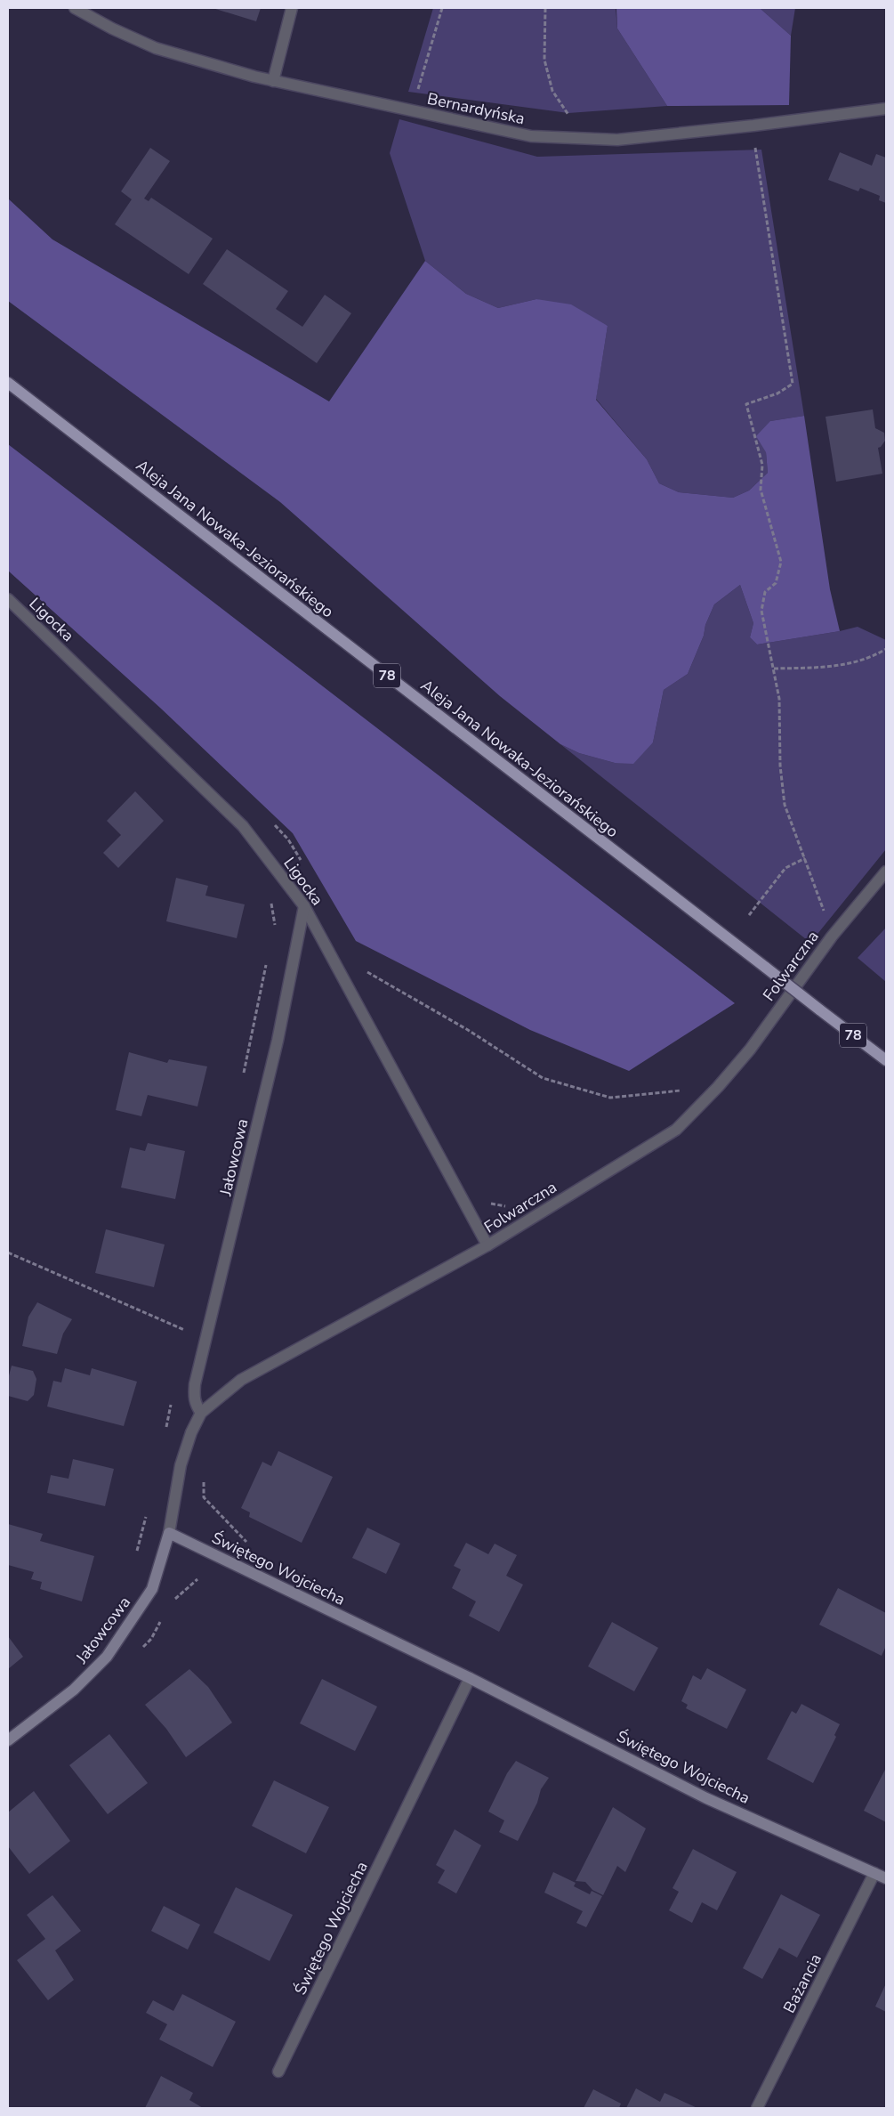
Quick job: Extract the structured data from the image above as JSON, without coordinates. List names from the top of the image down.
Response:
{
  "streets": {
    "main road": ["Aleja Jana Nowaka-Jeziorańskiego", "78"],
    "street": [
      "Bernardyńska",
      "Ligocka",
      "Folwarczna",
      "Jałowcowa",
      "Świętego Wojciecha",
      "Bażancia"
    ]
  },
  "crossings": [
    ["Ligocka", "Folwarczna"],
    ["Ligocka", "Jałowcowa"],
    ["Folwarczna", "Jałowcowa"],
    ["Folwarczna", "Świętego Wojciecha"],
    ["Jałowcowa", "Świętego Wojciecha"],
    ["Świętego Wojciecha", "Bażancia"]
  ]
}
